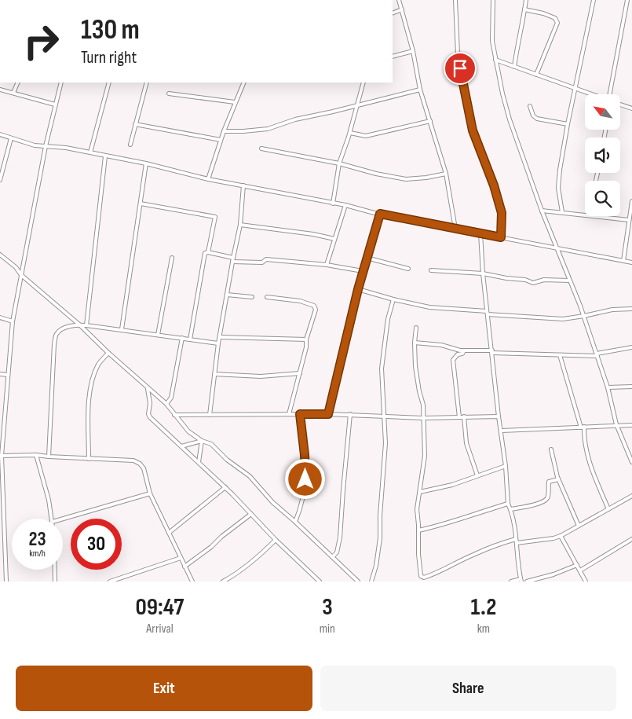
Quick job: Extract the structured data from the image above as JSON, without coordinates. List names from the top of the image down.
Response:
{
  "north": "top left",
  "page": {
    "turn": ["130 m", "Turn right"],
    "speed": "23 km/h",
    "limit": "30",
    "eta": [
      "09:47",
      "Arrival",
      "3",
      "min",
      "1.2",
      "km"
    ],
    "buttons": ["Exit", "Share"]
  }
}
